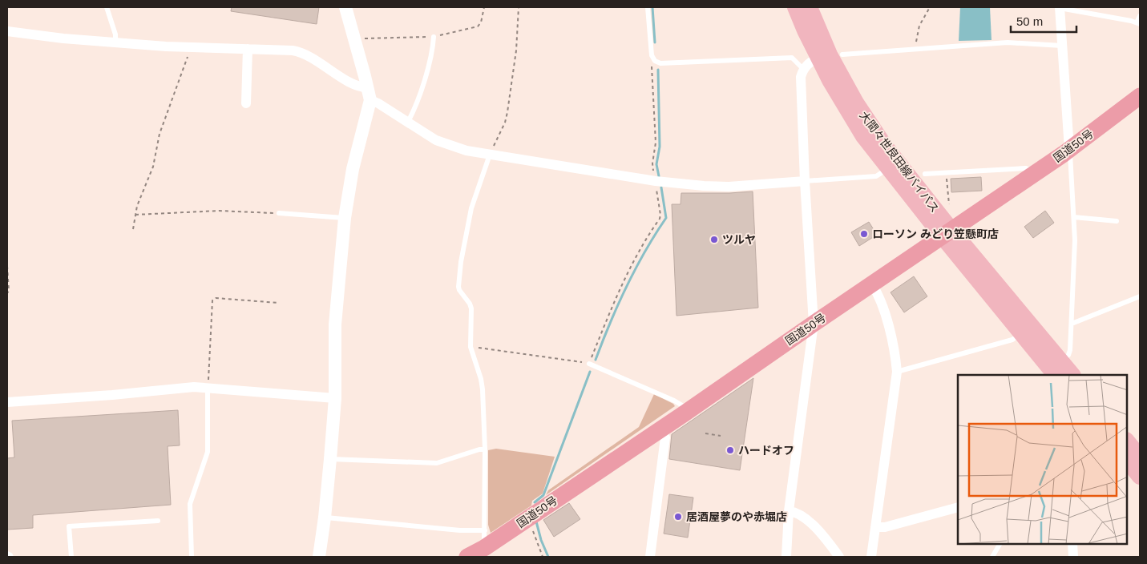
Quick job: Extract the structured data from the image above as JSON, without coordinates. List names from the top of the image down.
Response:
{
  "streets": {
    "highway": ["国道50号"],
    "main road": ["大間々世良田線バイパス"]
  },
  "crossings": [
    ["国道50号", "大間々世良田線バイパス"]
  ],
  "places": [
    "ローソン みどり笠懸町店",
    "ツルヤ",
    "ハードオフ",
    "居酒屋夢のや赤堀店"
  ],
  "scale_bar": "50 m"
}
